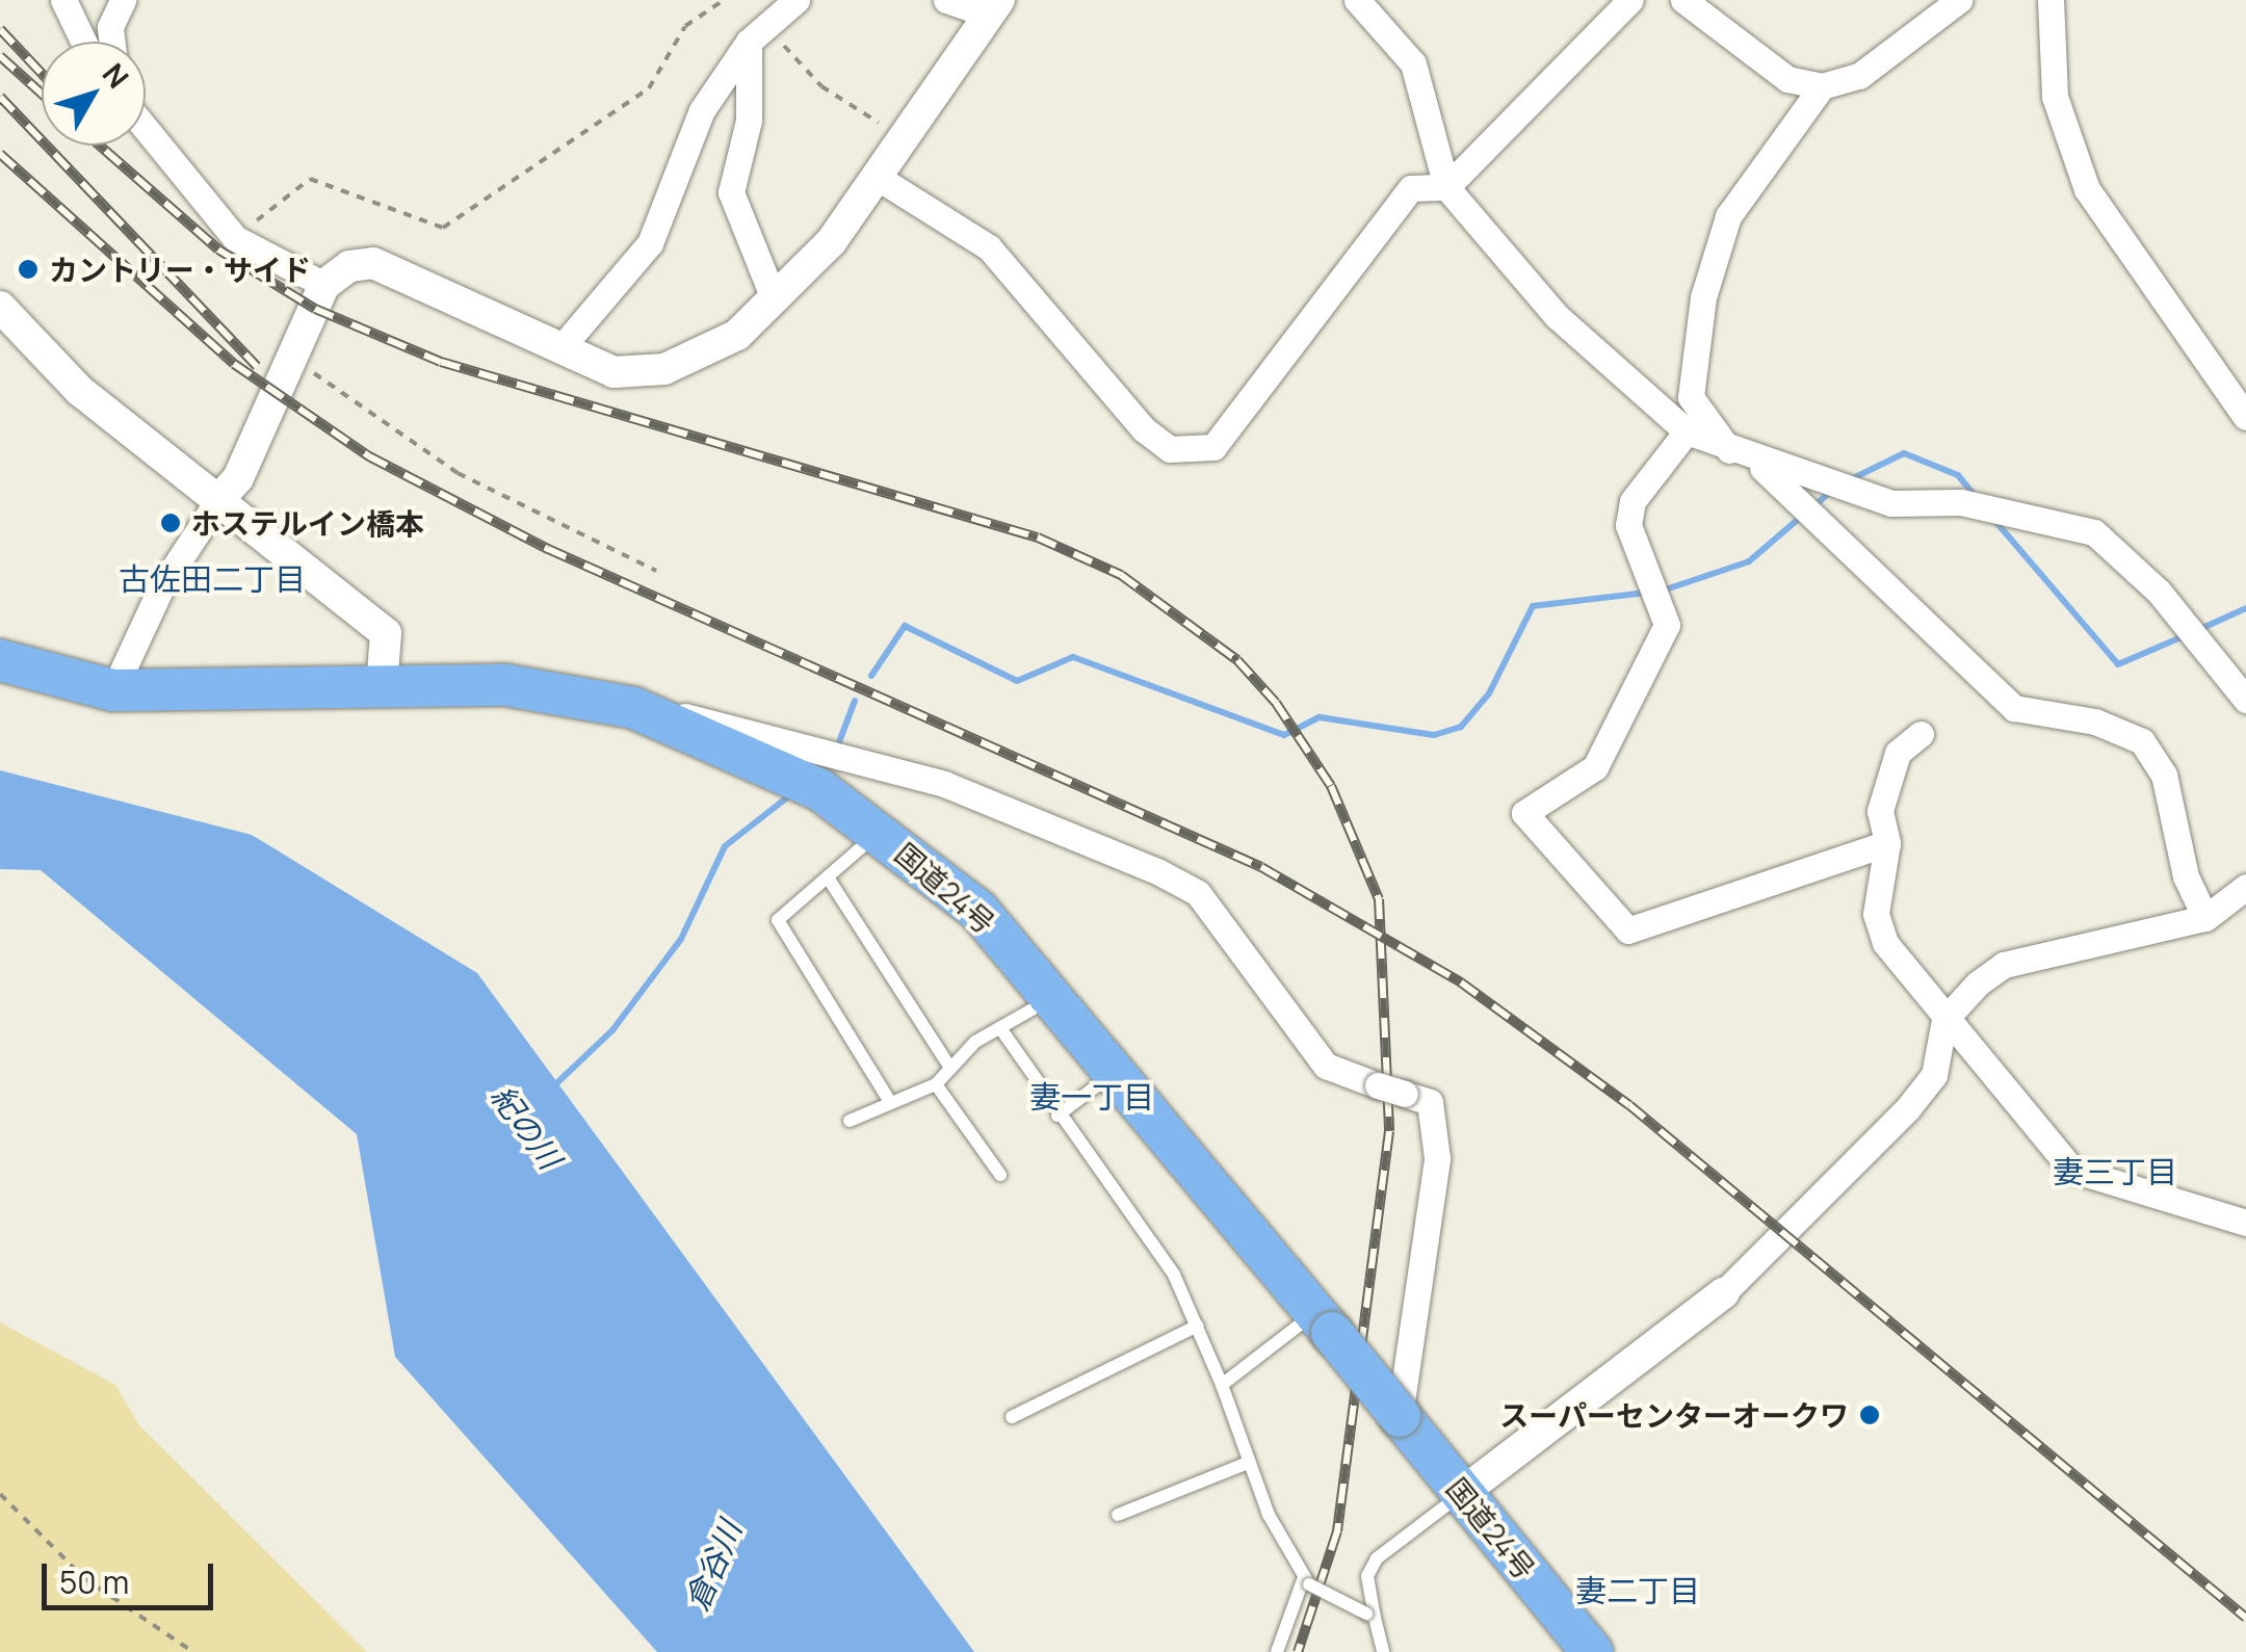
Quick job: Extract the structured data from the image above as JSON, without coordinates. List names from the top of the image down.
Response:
{
  "streets": {
    "highway": ["国道24号"]
  },
  "districts": [
    "古佐田二丁目",
    "妻一丁目",
    "妻三丁目",
    "妻二丁目"
  ],
  "water": ["紀の川", "倉谷川"],
  "places": ["カントリー・サイド", "ホステルイン橋本", "スーパーセンターオークワ"],
  "scale_bar": "50 m",
  "north": "top right"
}
